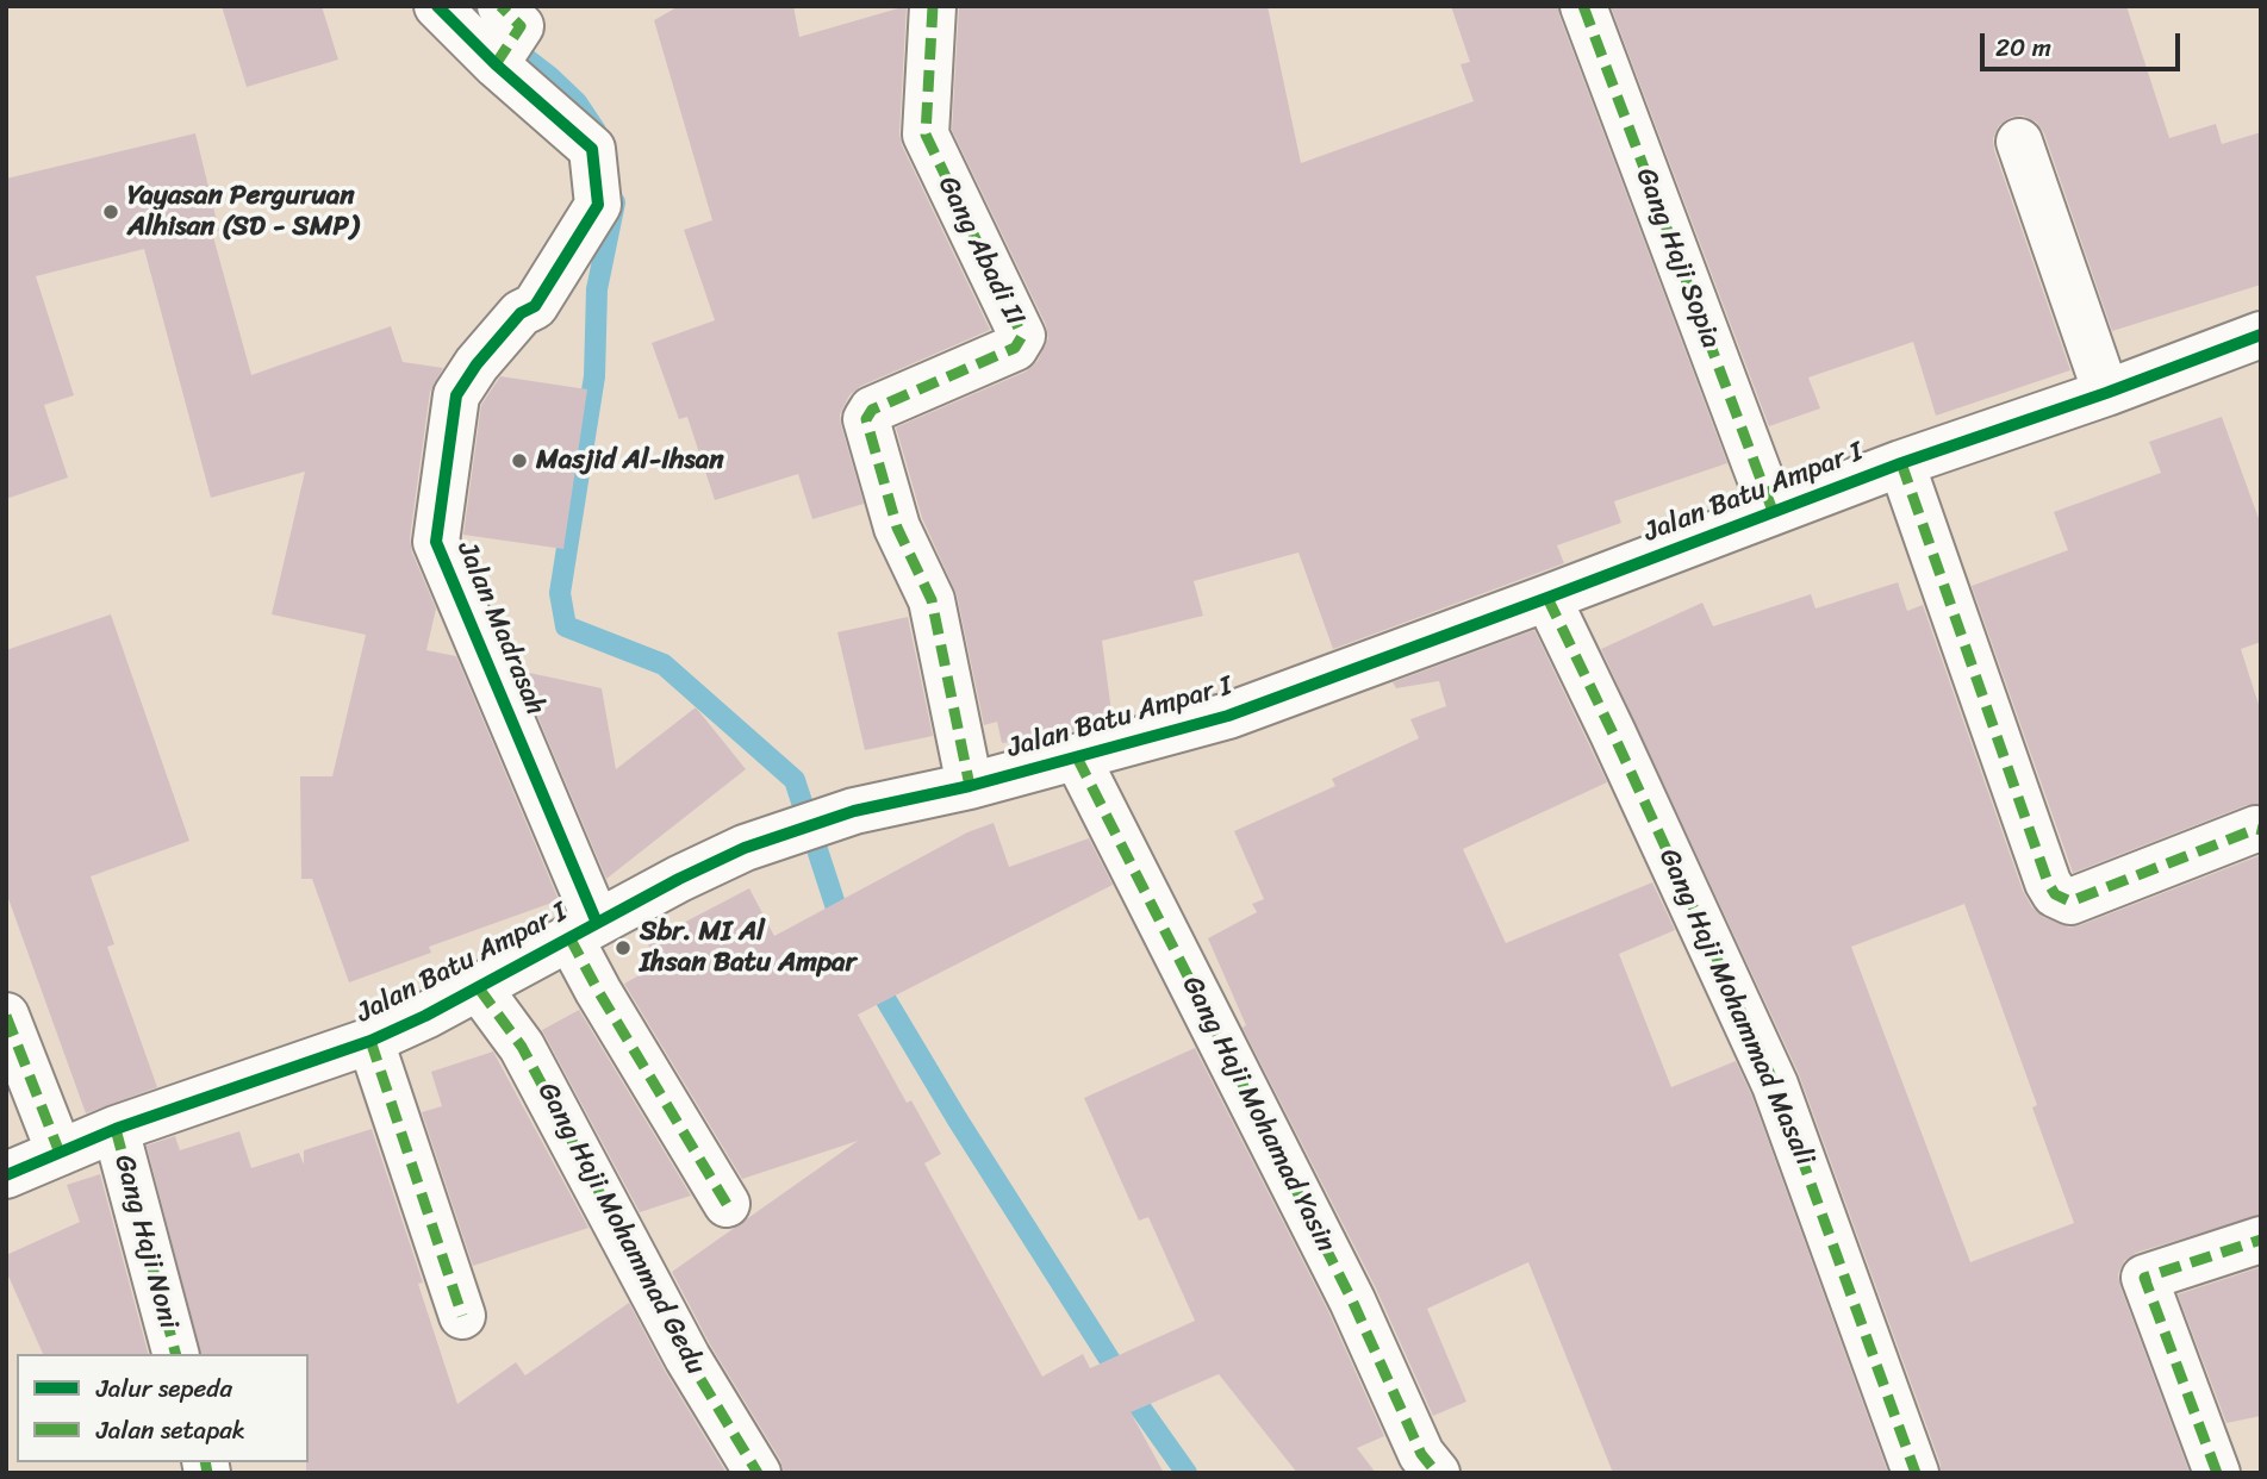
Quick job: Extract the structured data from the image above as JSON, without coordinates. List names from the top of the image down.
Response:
{
  "streets": {
    "street": [
      "Gang Abadi II",
      "Gang Haji Sopia",
      "Jalan Batu Ampar I",
      "Jalan Madrasah",
      "Gang Haji Mohammad Masali",
      "Gang Haji Mohamad Yasin",
      "Gang Haji Mohammad Gedu",
      "Gang Haji Noni"
    ]
  },
  "crossings": [
    ["Gang Abadi II", "Jalan Batu Ampar I"],
    ["Gang Haji Sopia", "Jalan Batu Ampar I"],
    ["Jalan Batu Ampar I", "Jalan Madrasah"],
    ["Jalan Batu Ampar I", "Gang Haji Mohammad Masali"],
    ["Jalan Batu Ampar I", "Gang Haji Mohamad Yasin"],
    ["Jalan Batu Ampar I", "Gang Haji Mohammad Gedu"],
    ["Jalan Batu Ampar I", "Gang Haji Noni"]
  ],
  "places": ["Yayasan Perguruan Alhisan (SD - SMP)", "Masjid Al-Ihsan", "Sbr. MI Al Ihsan Batu Ampar"],
  "legend": ["Jalur sepeda", "Jalan setapak"],
  "scale_bar": "20 m"
}
